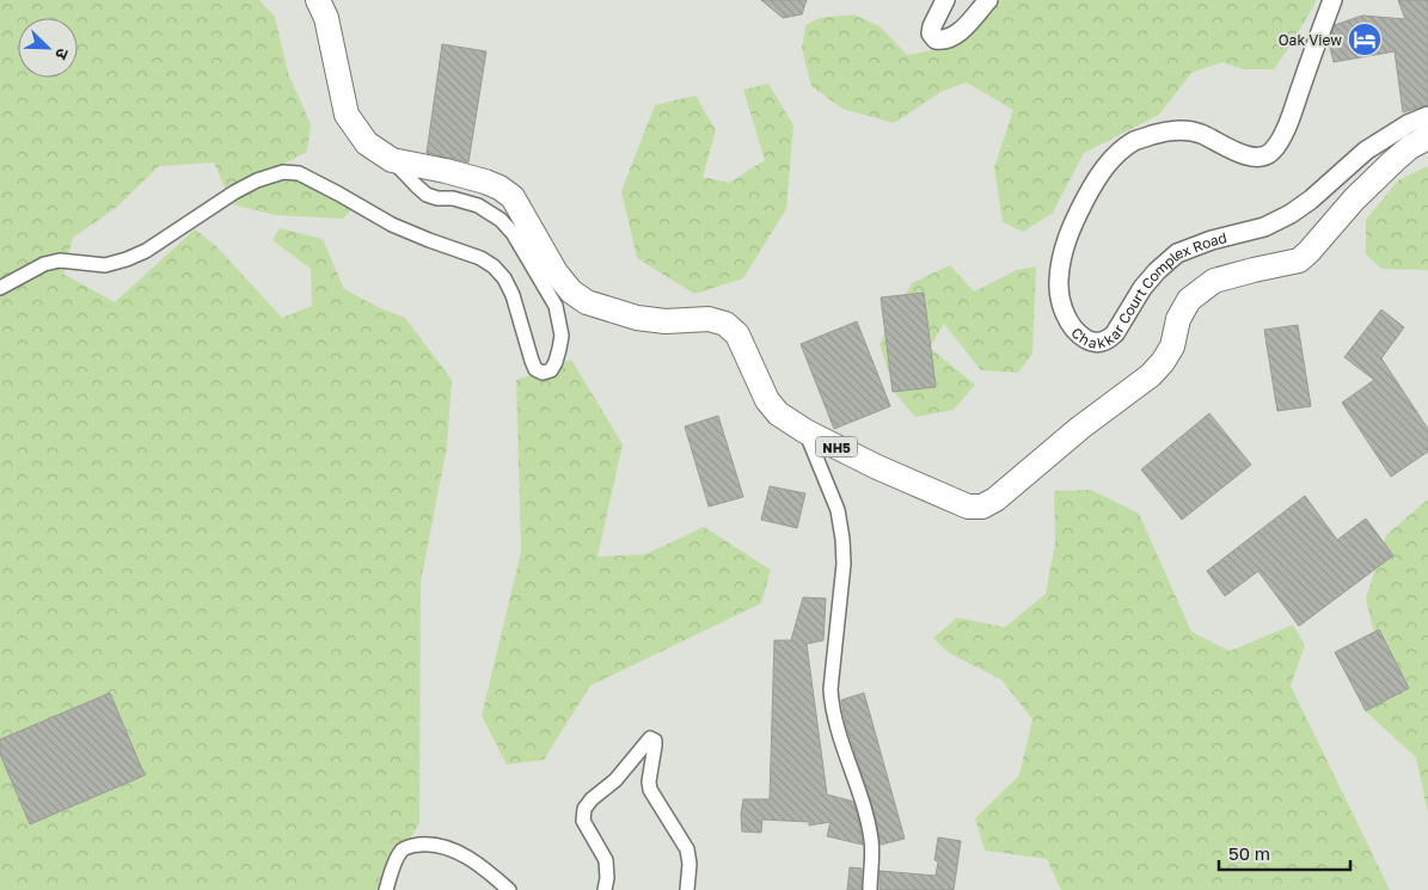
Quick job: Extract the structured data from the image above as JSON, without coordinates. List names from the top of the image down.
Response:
{
  "streets": {
    "highway": ["NH5"],
    "street": ["Chakkar Court Complex Road"]
  },
  "places": {
    "hotel": ["Oak View"]
  },
  "scale_bar": "50 m",
  "north": "bottom right"
}
